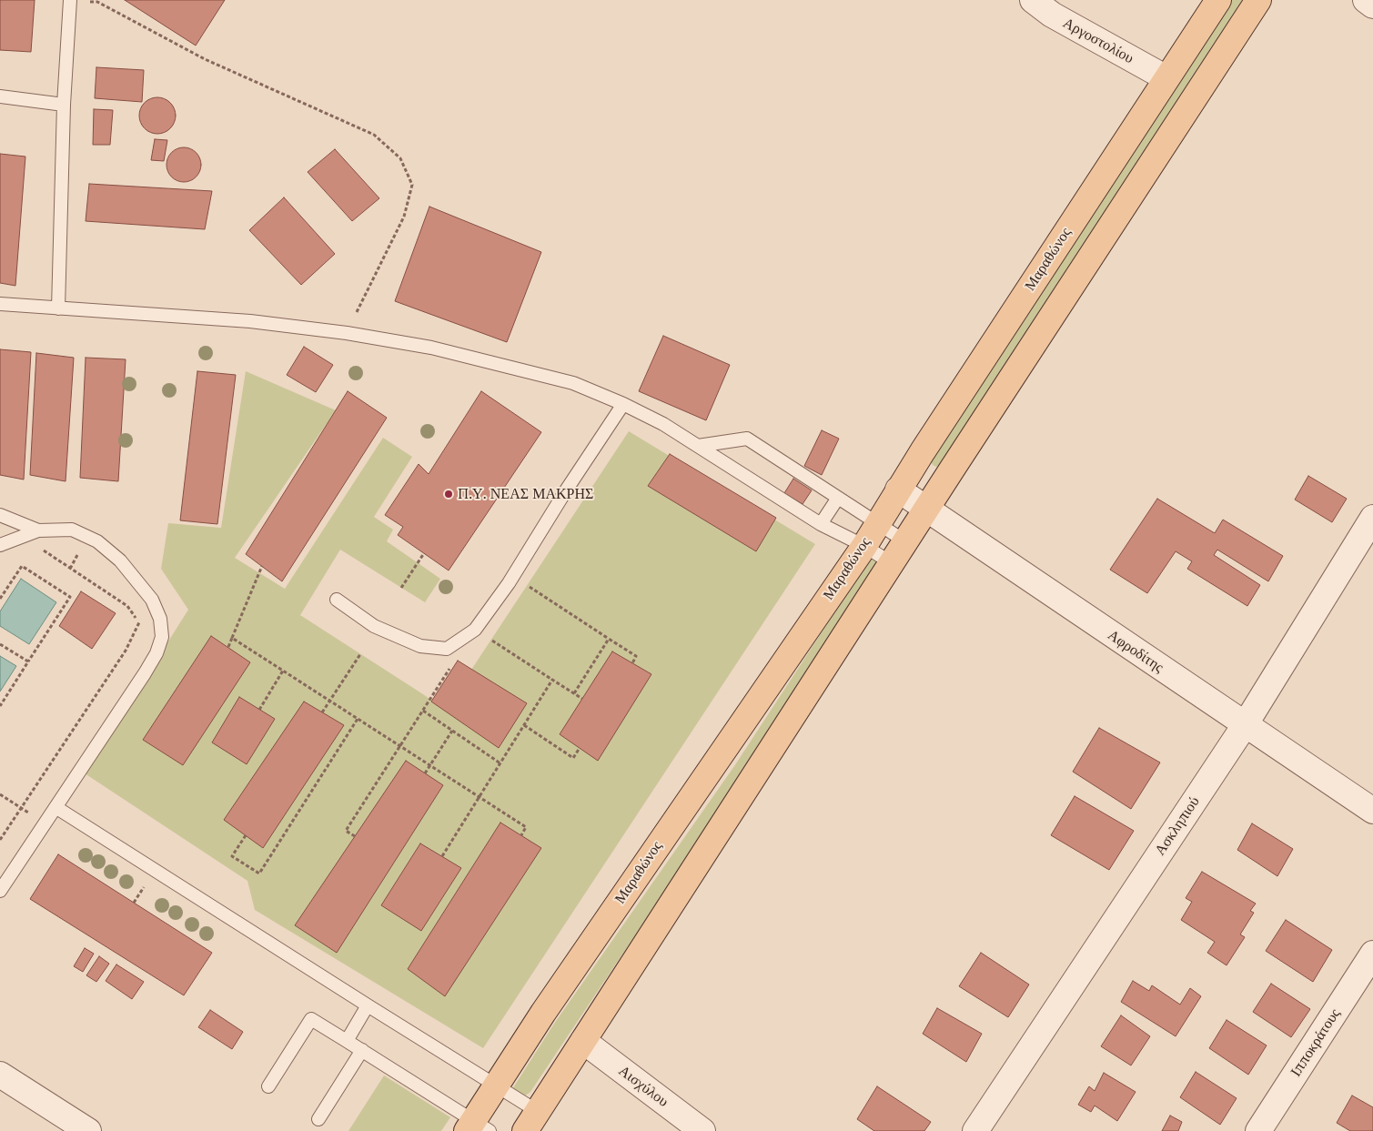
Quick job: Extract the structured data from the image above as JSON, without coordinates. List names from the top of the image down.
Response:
{
  "streets": {
    "main road": ["Μαραθώνος"],
    "street": [
      "Αργοστολίου",
      "Αφροδίτης",
      "Ασκληπιού",
      "Ιπποκράτους",
      "Αισχύλου"
    ]
  },
  "crossings": [
    ["Αργοστολίου", "Μαραθώνος"],
    ["Μαραθώνος", "Αφροδίτης"],
    ["Αφροδίτης", "Ασκληπιού"]
  ],
  "places": ["Π.Υ. ΝΕΑΣ ΜΑΚΡΗΣ"]
}
